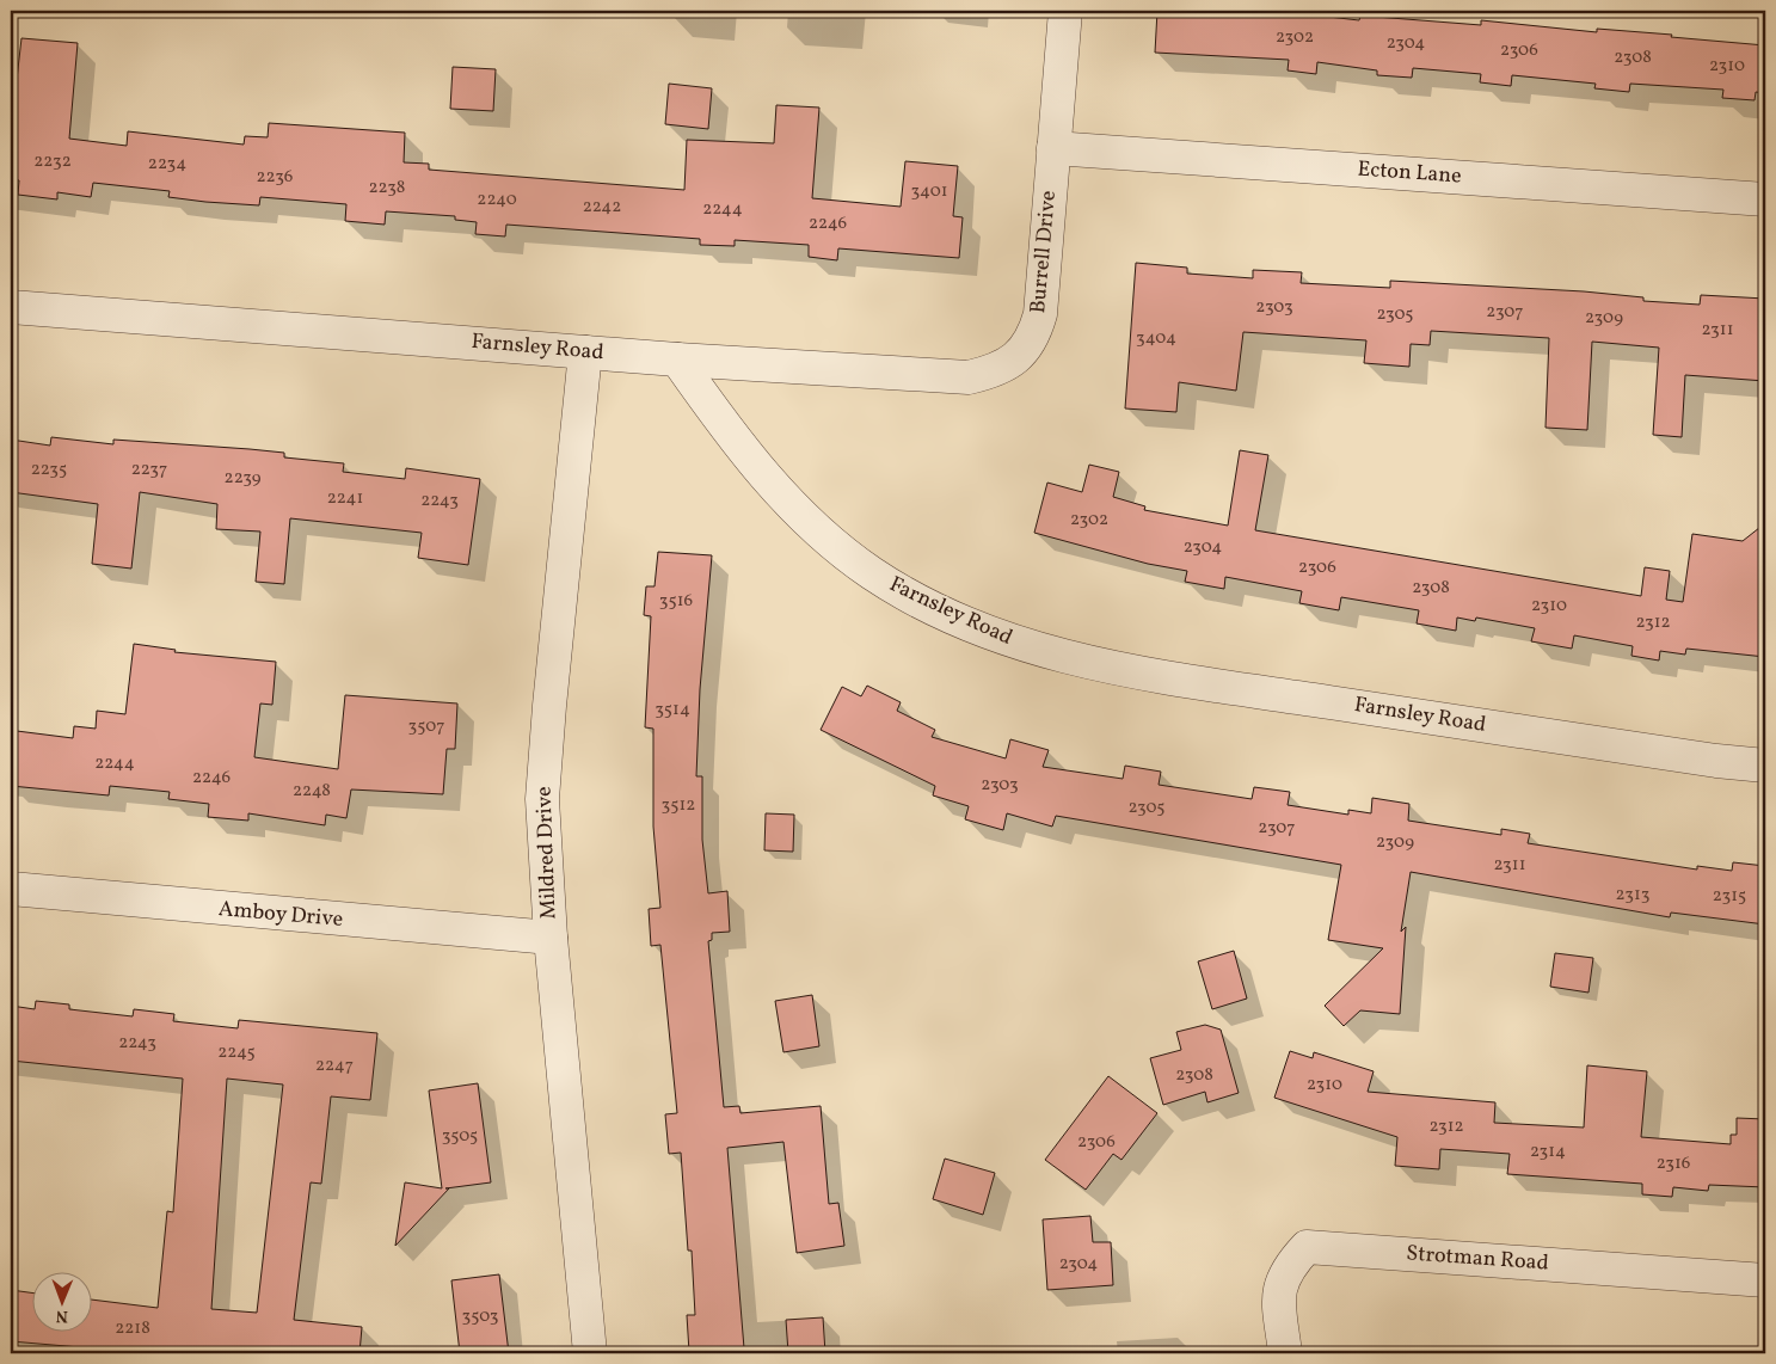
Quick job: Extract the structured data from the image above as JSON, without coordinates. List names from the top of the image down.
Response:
{
  "streets": {
    "street": [
      "Ecton Lane",
      "Burrell Drive",
      "Farnsley Road",
      "Mildred Drive",
      "Amboy Drive",
      "Strotman Road"
    ]
  },
  "crossings": [
    ["Ecton Lane", "Burrell Drive"],
    ["Burrell Drive", "Farnsley Road"],
    ["Farnsley Road", "Mildred Drive"],
    ["Mildred Drive", "Amboy Drive"]
  ],
  "house_numbers": [
    "2302",
    "2304",
    "2306",
    "2308",
    "2310",
    "2232",
    "2234",
    "2236",
    "2238",
    "3401",
    "2240",
    "2242",
    "2244",
    "2246",
    "2303",
    "2307",
    "2305",
    "2309",
    "2311",
    "3404",
    "2235",
    "2237",
    "2239",
    "2241",
    "2243",
    "2302",
    "2304",
    "2306",
    "2308",
    "3516",
    "2310",
    "2312",
    "3514",
    "3507",
    "2244",
    "2246",
    "2303",
    "2248",
    "3512",
    "2305",
    "2307",
    "2309",
    "2311",
    "2313",
    "2315",
    "2243",
    "2245",
    "2247",
    "2308",
    "2310",
    "2312",
    "3505",
    "2306",
    "2314",
    "2316",
    "2304",
    "3503",
    "2218"
  ],
  "north": "bottom"
}
